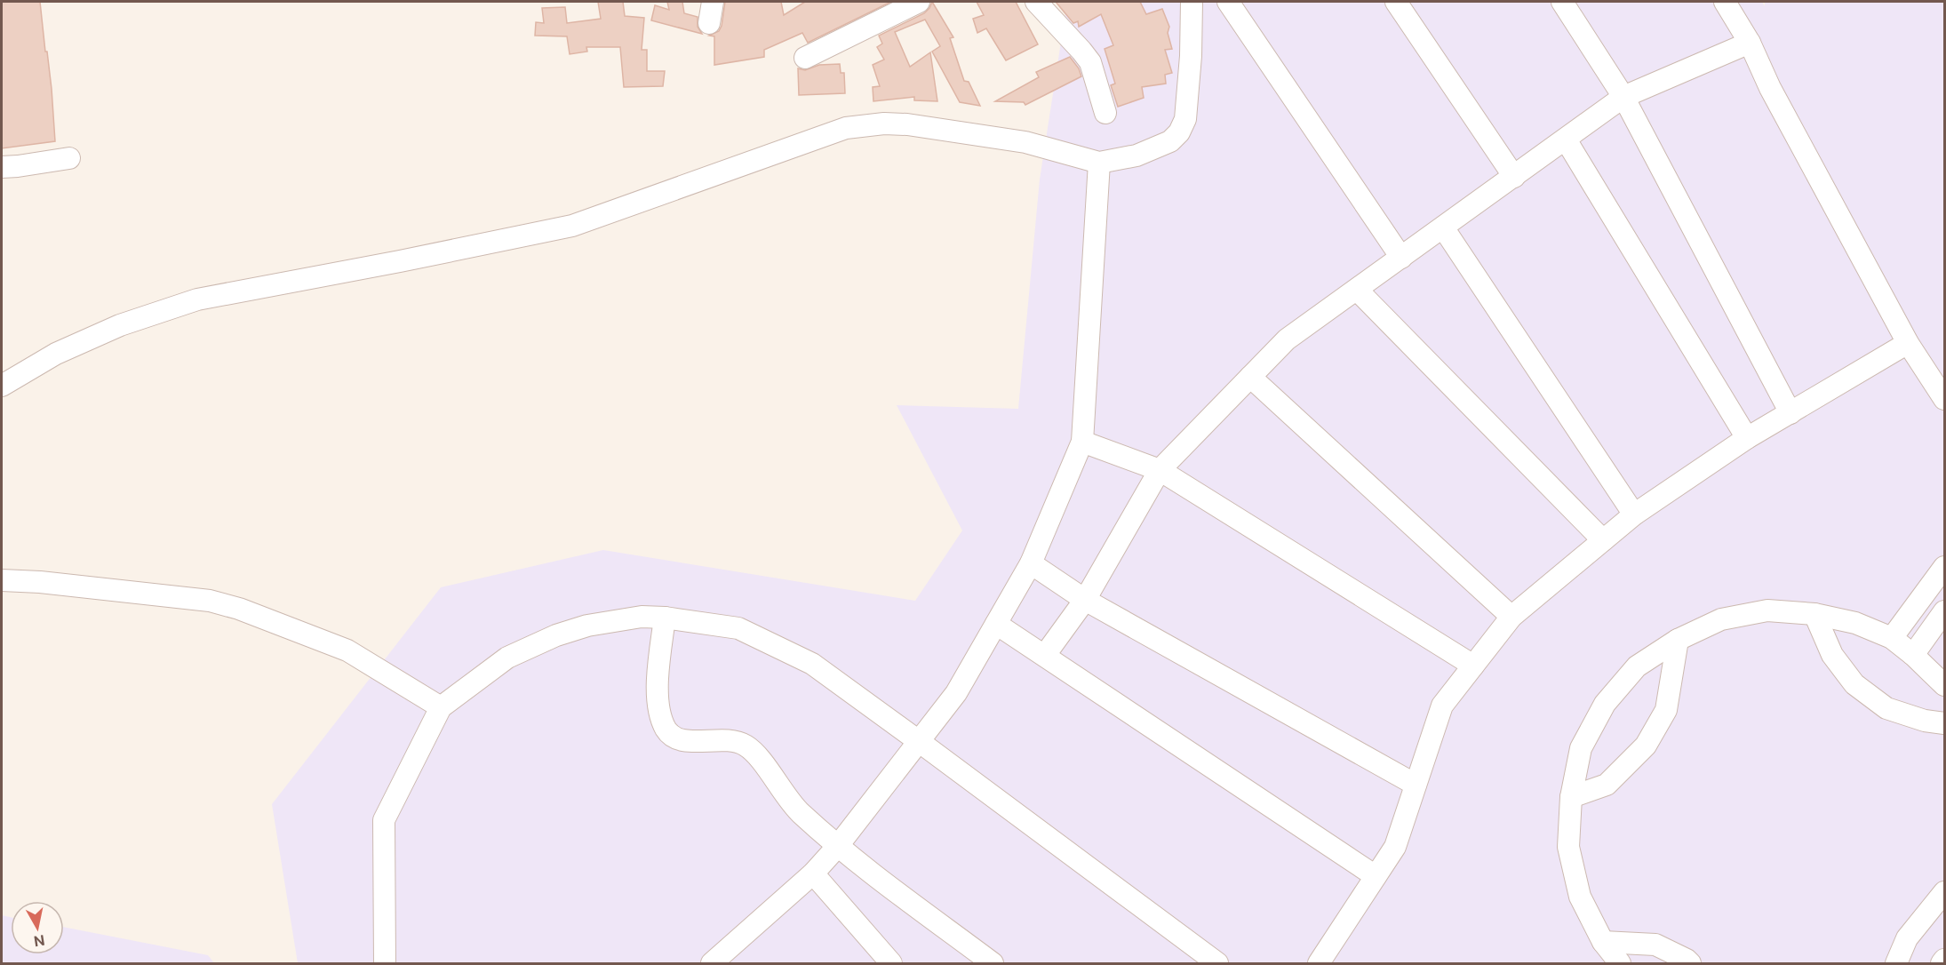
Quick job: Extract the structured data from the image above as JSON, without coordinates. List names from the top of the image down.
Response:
{
  "north": "bottom"
}
